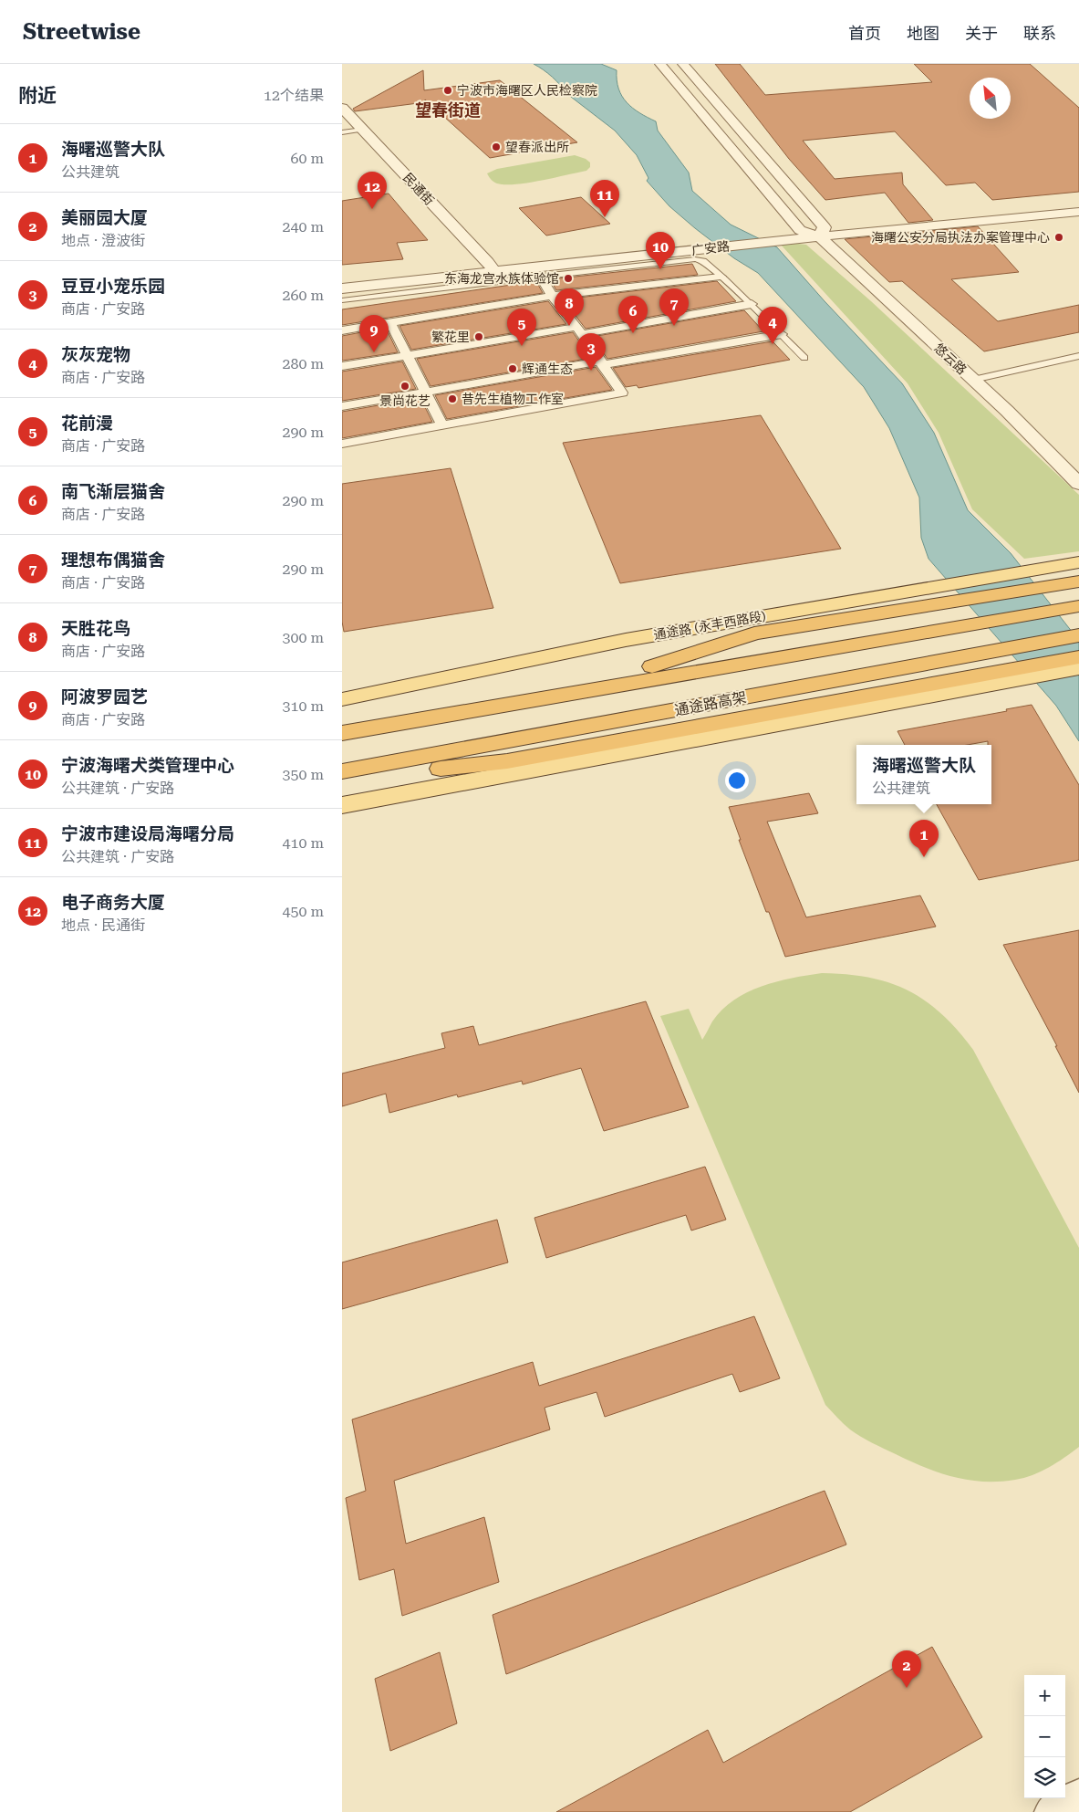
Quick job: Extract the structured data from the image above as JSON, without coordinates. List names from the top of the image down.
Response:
{
  "streets": {
    "highway": ["通途路高架"],
    "main road": ["通途路 (永丰西路段)"],
    "street": ["民通街", "广安路", "悠云路"]
  },
  "crossings": [
    ["民通街", "广安路"],
    ["广安路", "悠云路"]
  ],
  "districts": ["望春街道"],
  "places": [
    "宁波市海曙区人民检察院",
    "望春派出所",
    "海曙公安分局执法办案管理中心",
    "东海龙宫水族体验馆",
    "繁花里",
    "辉通生态",
    "景尚花艺",
    "昔先生植物工作室"
  ],
  "north": "top left",
  "page": {
    "header": "Streetwise",
    "nav": [
      "首页",
      "地图",
      "关于",
      "联系"
    ],
    "heading": ["附近", "12个结果"],
    "list": [
      {
        "mark": "1",
        "name": "海曙巡警大队",
        "note": "公共建筑",
        "value": "60 m"
      },
      {
        "mark": "2",
        "name": "美丽园大厦",
        "note": "地点 · 澄波街",
        "value": "240 m"
      },
      {
        "mark": "3",
        "name": "豆豆小宠乐园",
        "note": "商店 · 广安路",
        "value": "260 m"
      },
      {
        "mark": "4",
        "name": "灰灰宠物",
        "note": "商店 · 广安路",
        "value": "280 m"
      },
      {
        "mark": "5",
        "name": "花前漫",
        "note": "商店 · 广安路",
        "value": "290 m"
      },
      {
        "mark": "6",
        "name": "南飞渐层猫舍",
        "note": "商店 · 广安路",
        "value": "290 m"
      },
      {
        "mark": "7",
        "name": "理想布偶猫舍",
        "note": "商店 · 广安路",
        "value": "290 m"
      },
      {
        "mark": "8",
        "name": "天胜花鸟",
        "note": "商店 · 广安路",
        "value": "300 m"
      },
      {
        "mark": "9",
        "name": "阿波罗园艺",
        "note": "商店 · 广安路",
        "value": "310 m"
      },
      {
        "mark": "10",
        "name": "宁波海曙犬类管理中心",
        "note": "公共建筑 · 广安路",
        "value": "350 m"
      },
      {
        "mark": "11",
        "name": "宁波市建设局海曙分局",
        "note": "公共建筑 · 广安路",
        "value": "410 m"
      },
      {
        "mark": "12",
        "name": "电子商务大厦",
        "note": "地点 · 民通街",
        "value": "450 m"
      }
    ],
    "pins": [
      "12",
      "11",
      "10",
      "7",
      "8",
      "6",
      "4",
      "5",
      "9",
      "3",
      "1",
      "2"
    ],
    "popup": ["海曙巡警大队", "公共建筑"],
    "map_buttons": ["+", "−"]
  }
}
